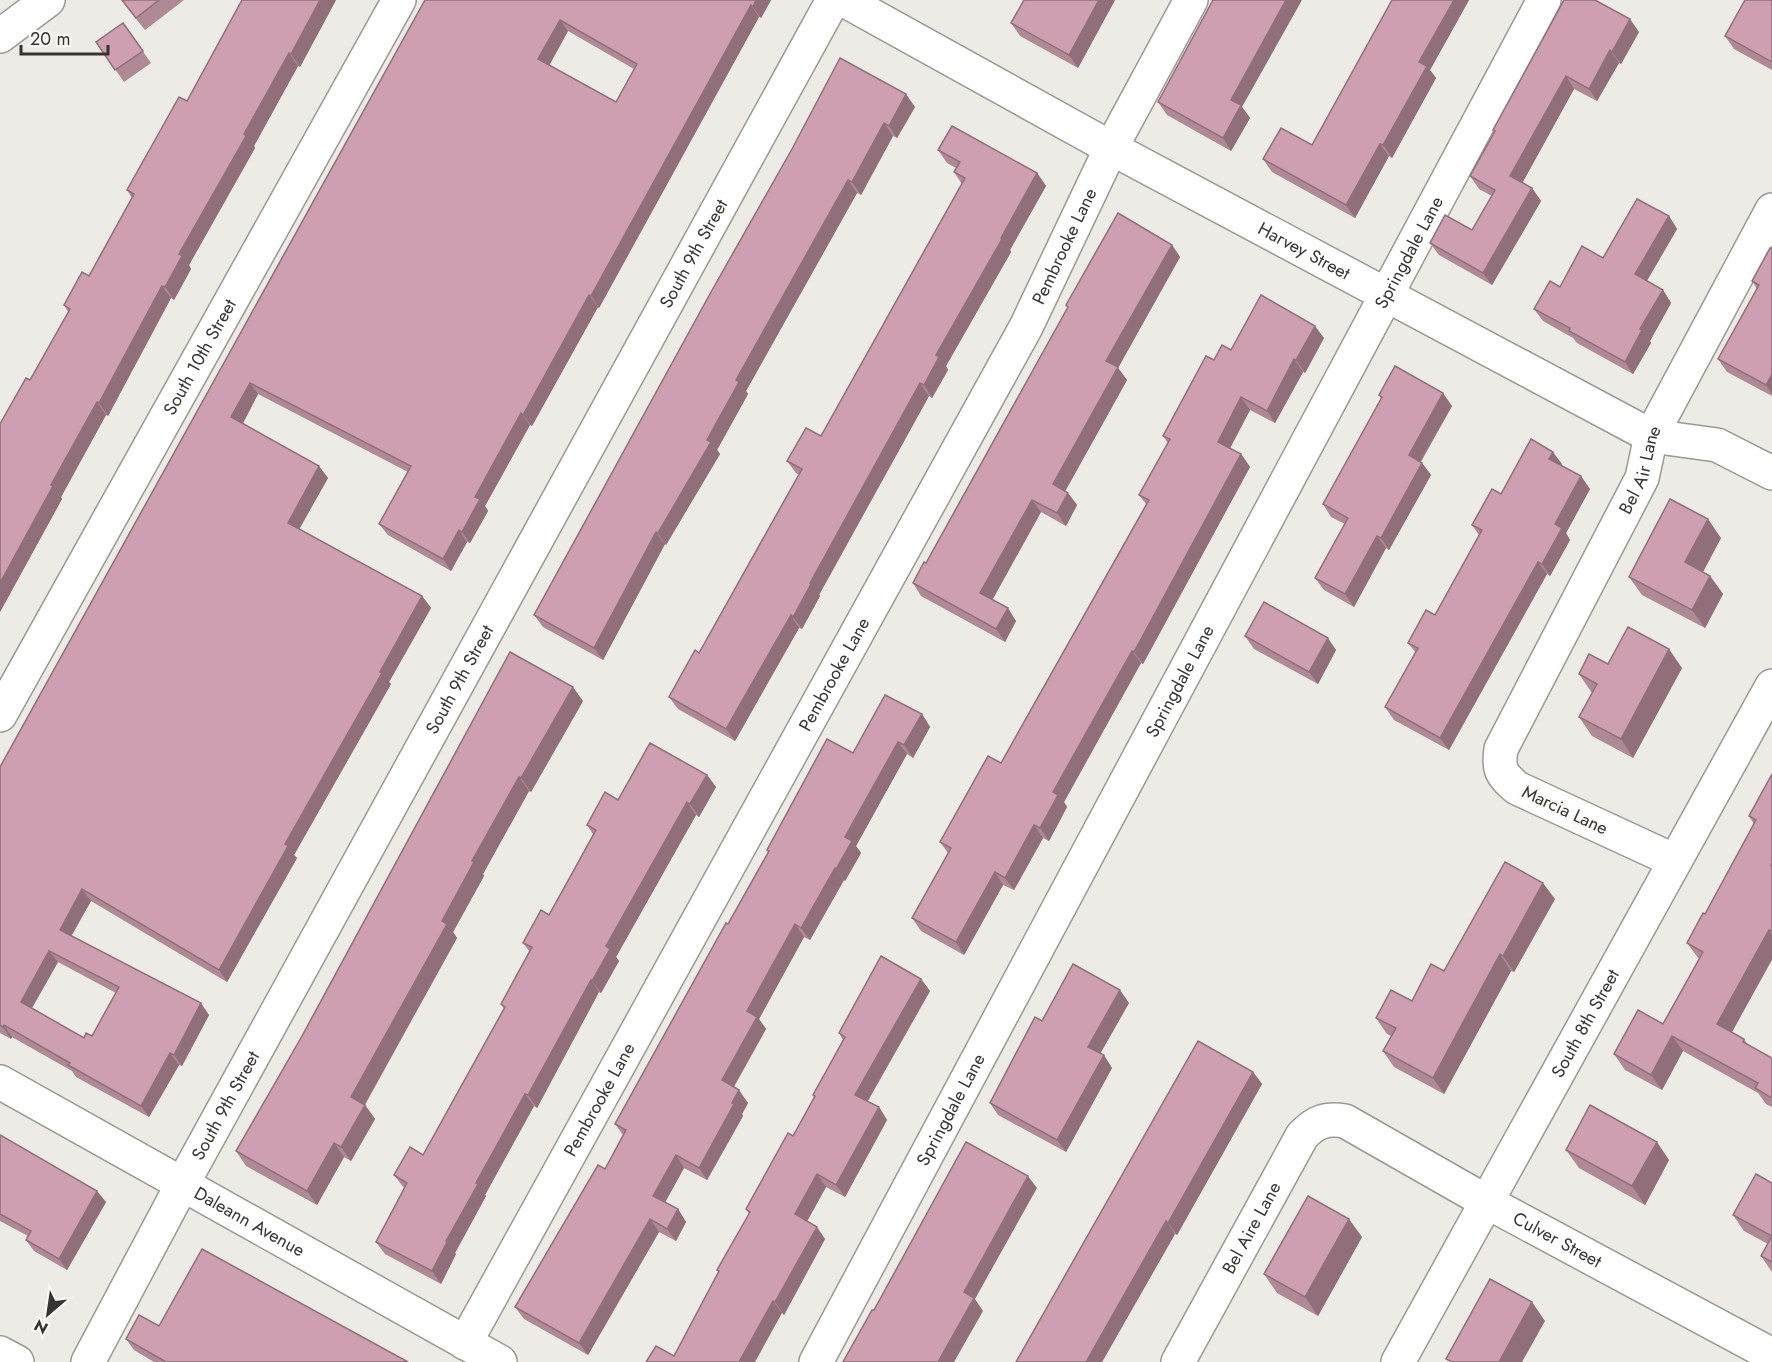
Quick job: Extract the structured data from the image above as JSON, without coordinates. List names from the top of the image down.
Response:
{
  "streets": {
    "street": [
      "Pembrooke Lane",
      "Harvey Street",
      "Springdale Lane",
      "South 9th Street",
      "South 10th Street",
      "Bel Air Lane",
      "Marcia Lane",
      "South 8th Street",
      "Daleann Avenue",
      "Bel Aire Lane",
      "Culver Street"
    ]
  },
  "crossings": [
    ["Pembrooke Lane", "Harvey Street"],
    ["Pembrooke Lane", "Daleann Avenue"],
    ["Harvey Street", "Springdale Lane"],
    ["Harvey Street", "Bel Air Lane"],
    ["South 9th Street", "Daleann Avenue"],
    ["Bel Air Lane", "Marcia Lane"],
    ["Marcia Lane", "South 8th Street"],
    ["South 8th Street", "Culver Street"],
    ["Bel Aire Lane", "Culver Street"]
  ],
  "scale_bar": "20 m",
  "north": "bottom left"
}
